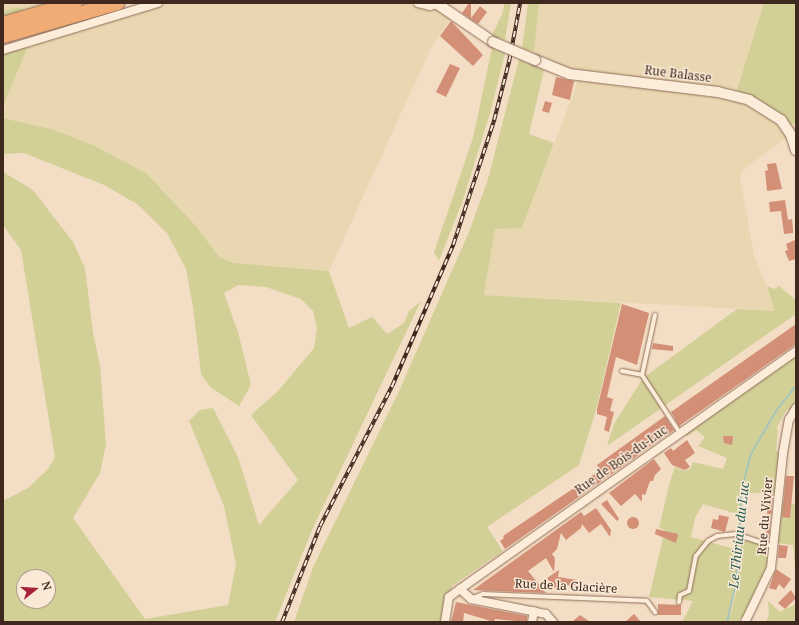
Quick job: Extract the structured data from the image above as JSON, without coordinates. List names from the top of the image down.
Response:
{
  "streets": {
    "street": [
      "Rue Balasse",
      "Rue de Bois-du-Luc",
      "Rue du Vivier",
      "Rue de la Glacière"
    ]
  },
  "water": ["Le Thiriau du Luc"],
  "north": "right"
}
